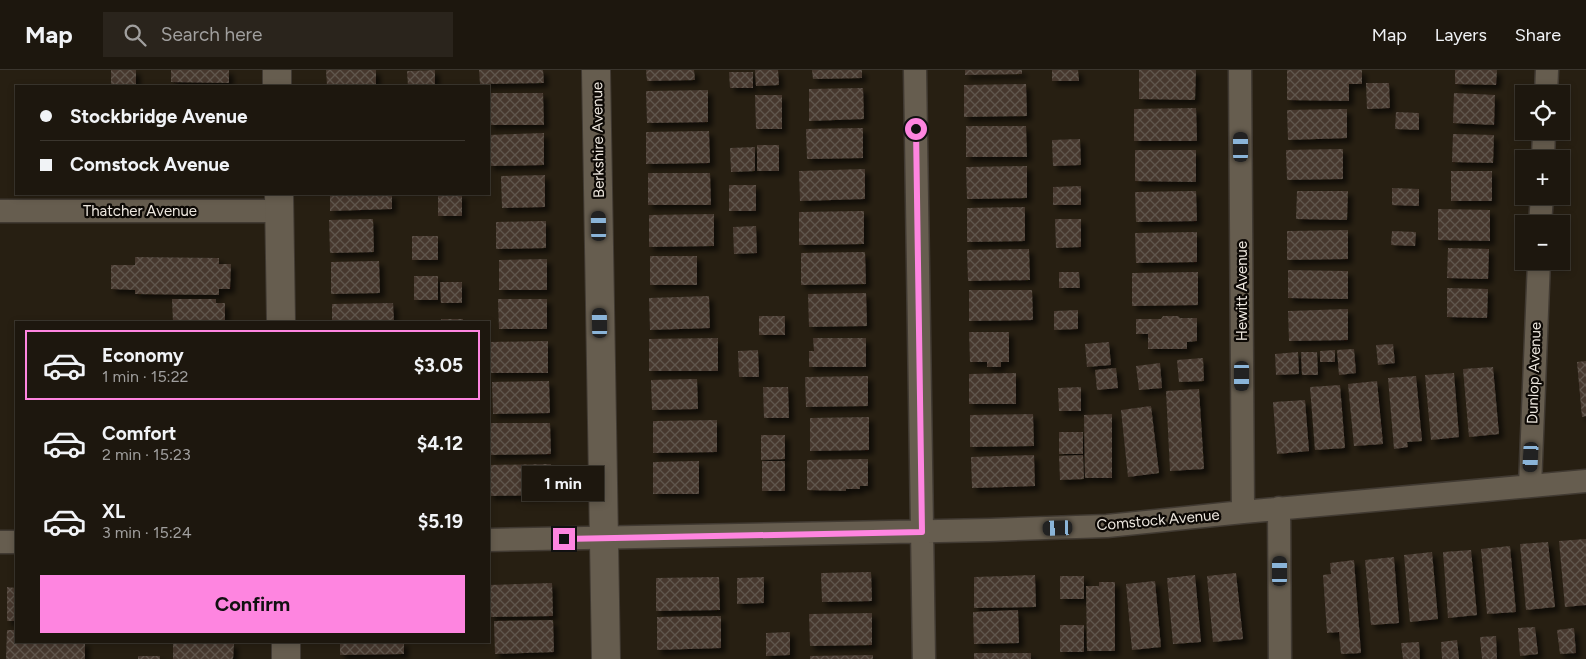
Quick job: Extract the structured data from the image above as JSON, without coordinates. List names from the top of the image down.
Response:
{
  "streets": {
    "street": [
      "Berkshire Avenue",
      "Thatcher Avenue",
      "Hewitt Avenue",
      "Dunlop Avenue",
      "Comstock Avenue"
    ]
  },
  "crossings": [
    ["Berkshire Avenue", "Comstock Avenue"],
    ["Hewitt Avenue", "Comstock Avenue"],
    ["Dunlop Avenue", "Comstock Avenue"]
  ],
  "page": {
    "header": "Map",
    "search": "Search here",
    "nav": ["Map", "Layers", "Share"],
    "map_buttons": ["+", "−"],
    "banner": ["Stockbridge Avenue", "Comstock Avenue"],
    "list": [
      {
        "name": "Economy",
        "note": "1 min · 15:22",
        "value": "$3.05"
      },
      {
        "name": "Comfort",
        "note": "2 min · 15:23",
        "value": "$4.12"
      },
      {
        "name": "XL",
        "note": "3 min · 15:24",
        "value": "$5.19"
      }
    ],
    "bubble": "1 min",
    "buttons": "Confirm"
  }
}
